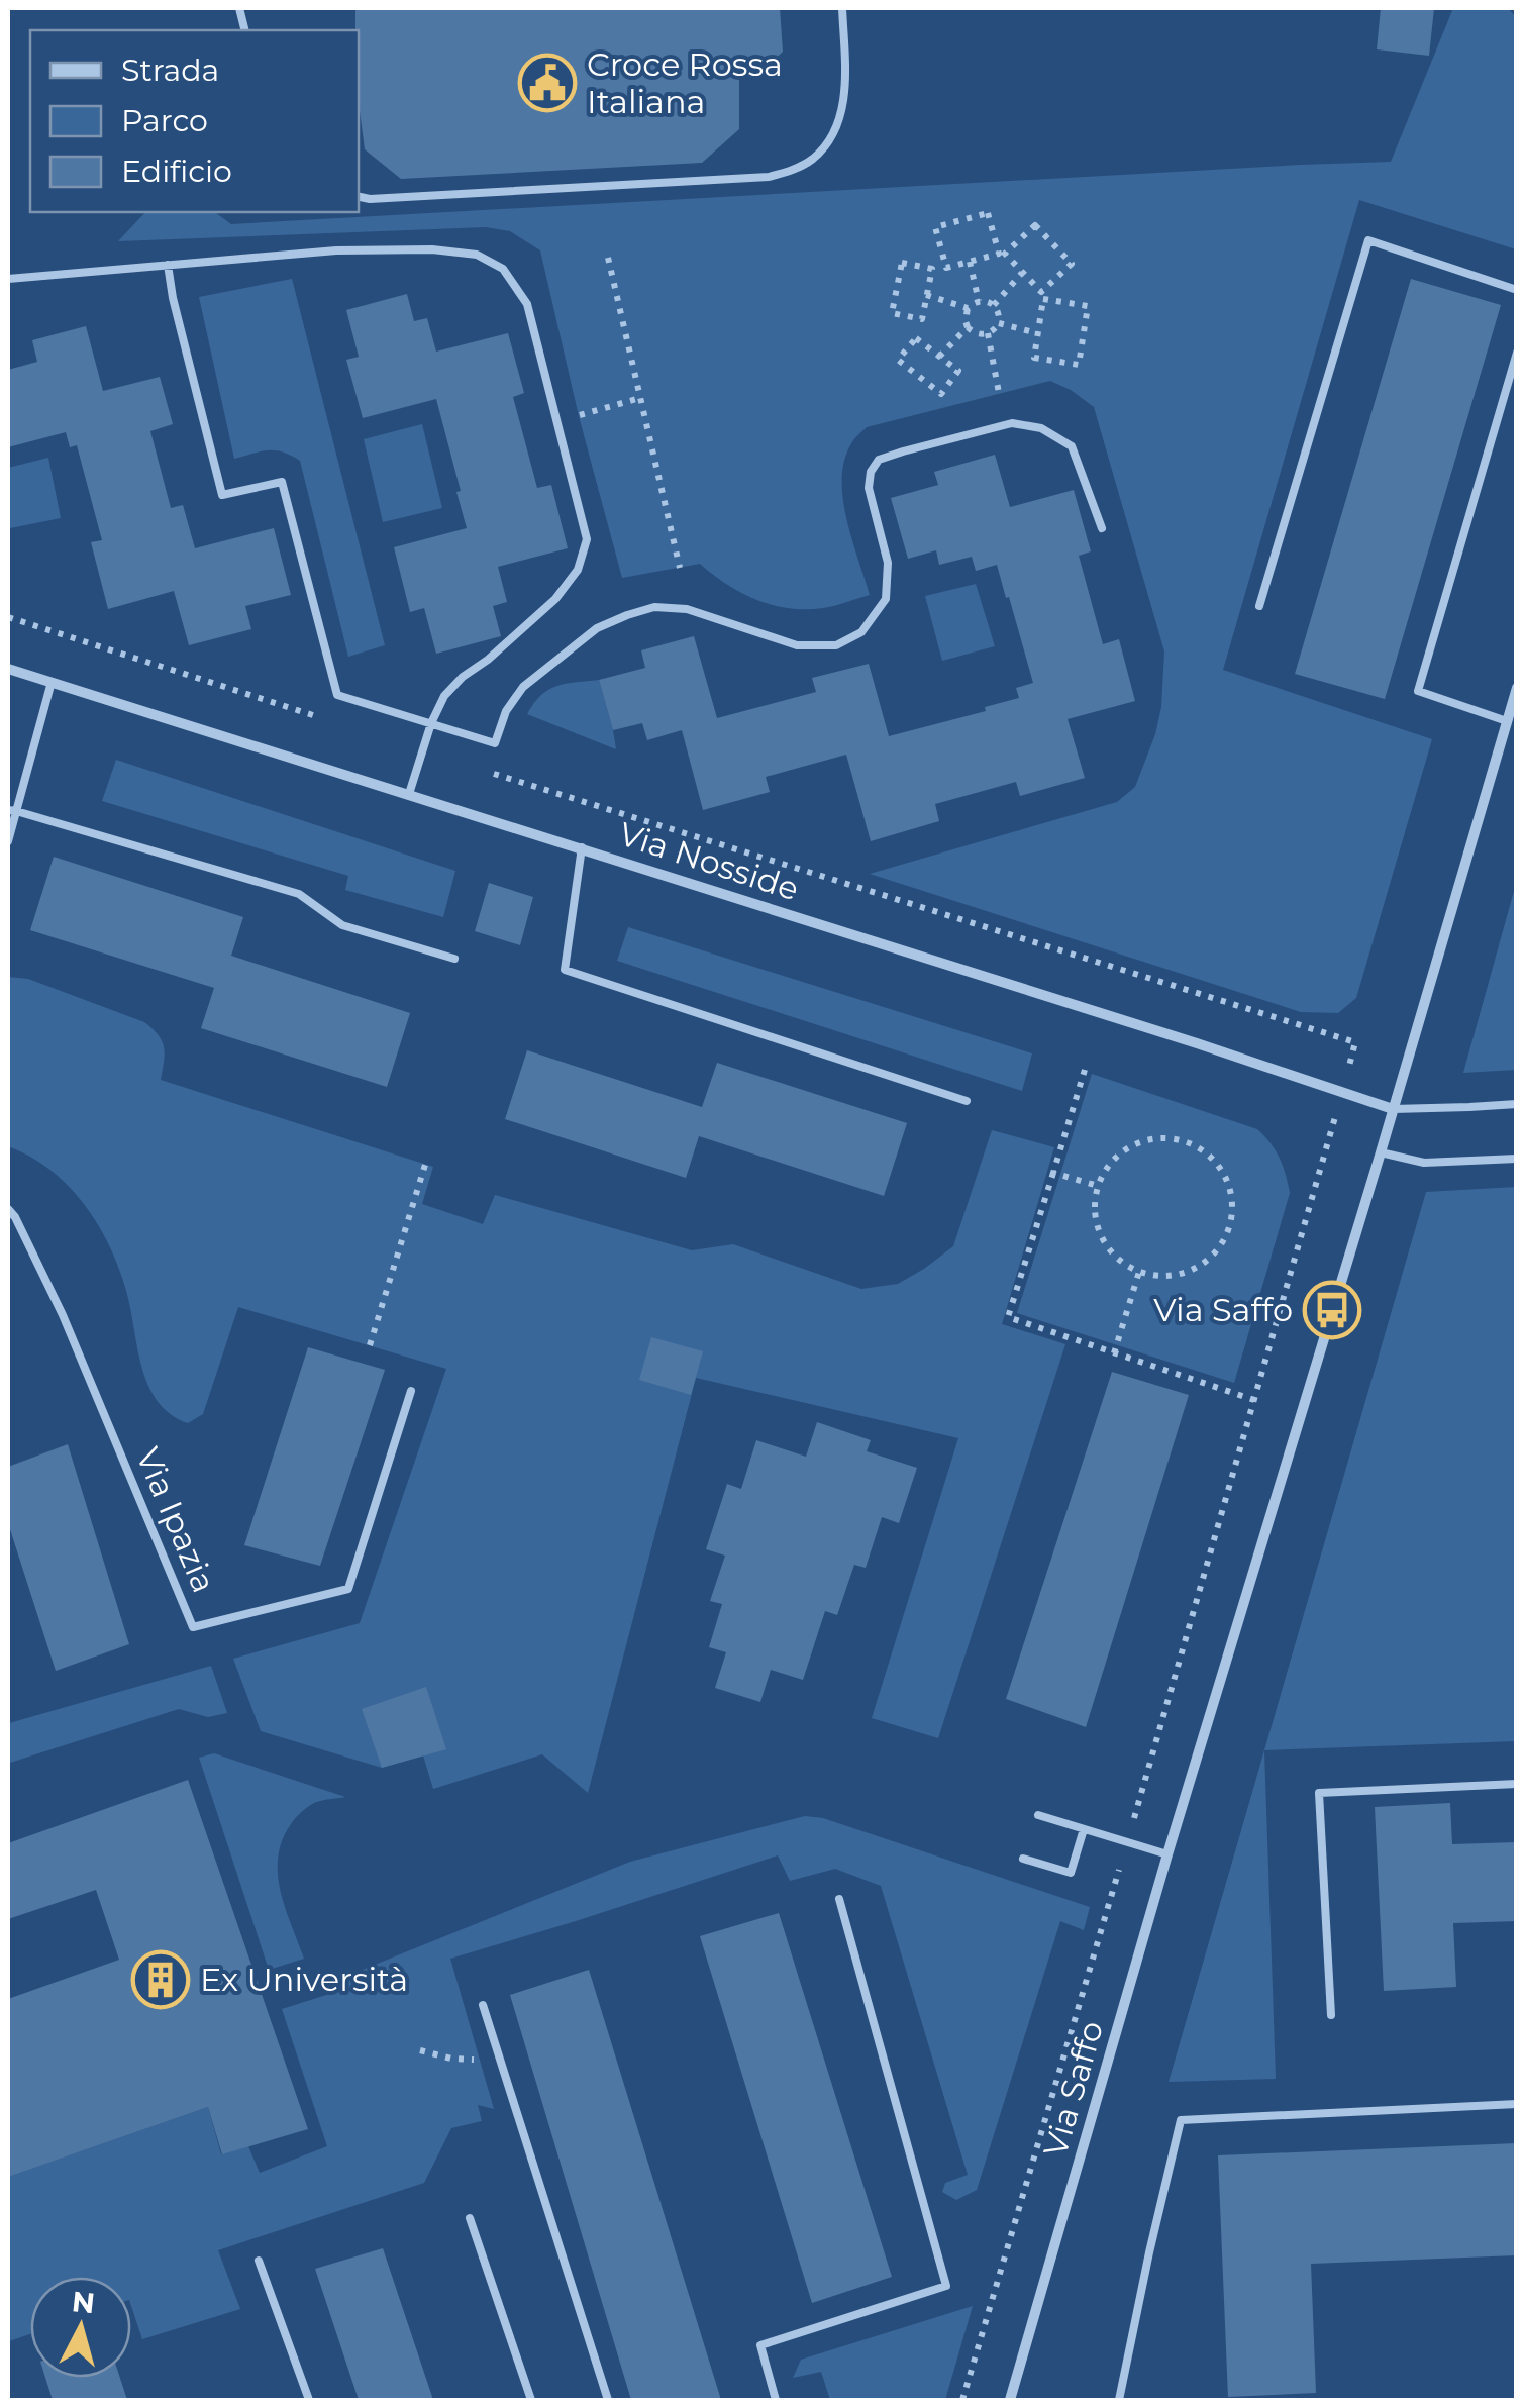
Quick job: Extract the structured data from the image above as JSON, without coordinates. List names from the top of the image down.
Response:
{
  "streets": {
    "street": ["Via Nosside", "Via Saffo"],
    "lane": ["Via Ipazia"]
  },
  "crossings": [
    ["Via Nosside", "Via Saffo"]
  ],
  "places": {
    "public building": ["Croce Rossa Italiana"],
    "bus stop": ["Via Saffo"],
    "building": ["Ex Università"]
  },
  "legend": ["Strada", "Parco", "Edificio"],
  "north": "top"
}
